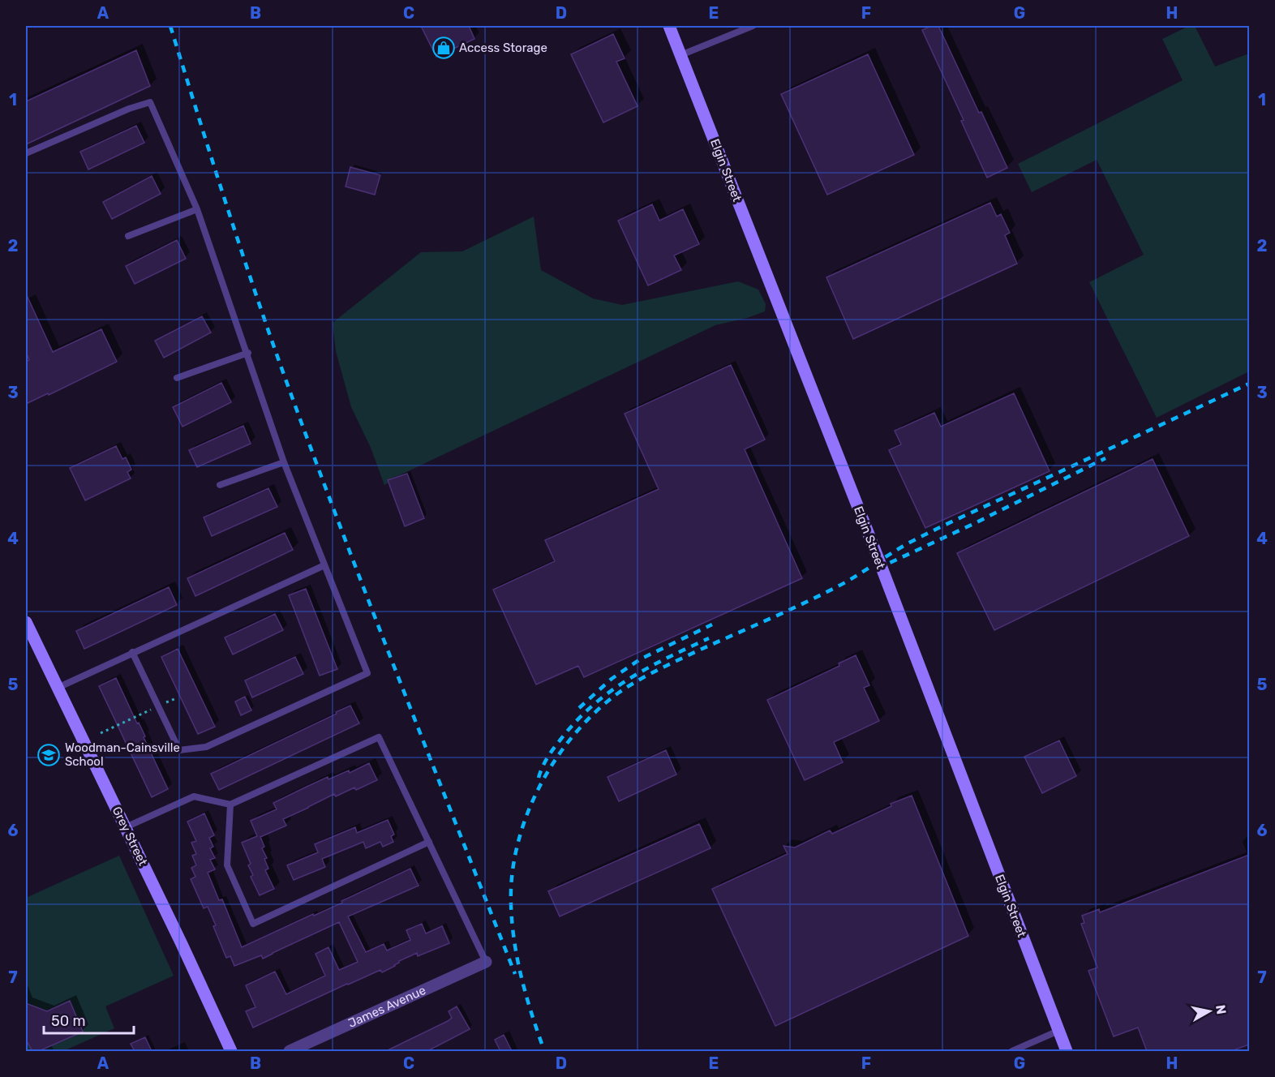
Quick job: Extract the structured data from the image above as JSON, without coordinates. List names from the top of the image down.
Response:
{
  "streets": {
    "main road": ["Elgin Street", "Grey Street"],
    "street": ["James Avenue"]
  },
  "places": {
    "shop": ["Access Storage"],
    "school or university": ["Woodman-Cainsville School"]
  },
  "scale_bar": "50 m",
  "north": "right",
  "grid": {
    "columns": [
      "A",
      "B",
      "C",
      "D",
      "E",
      "F",
      "G",
      "H"
    ],
    "rows": [
      "1",
      "2",
      "3",
      "4",
      "5",
      "6",
      "7"
    ]
  }
}
